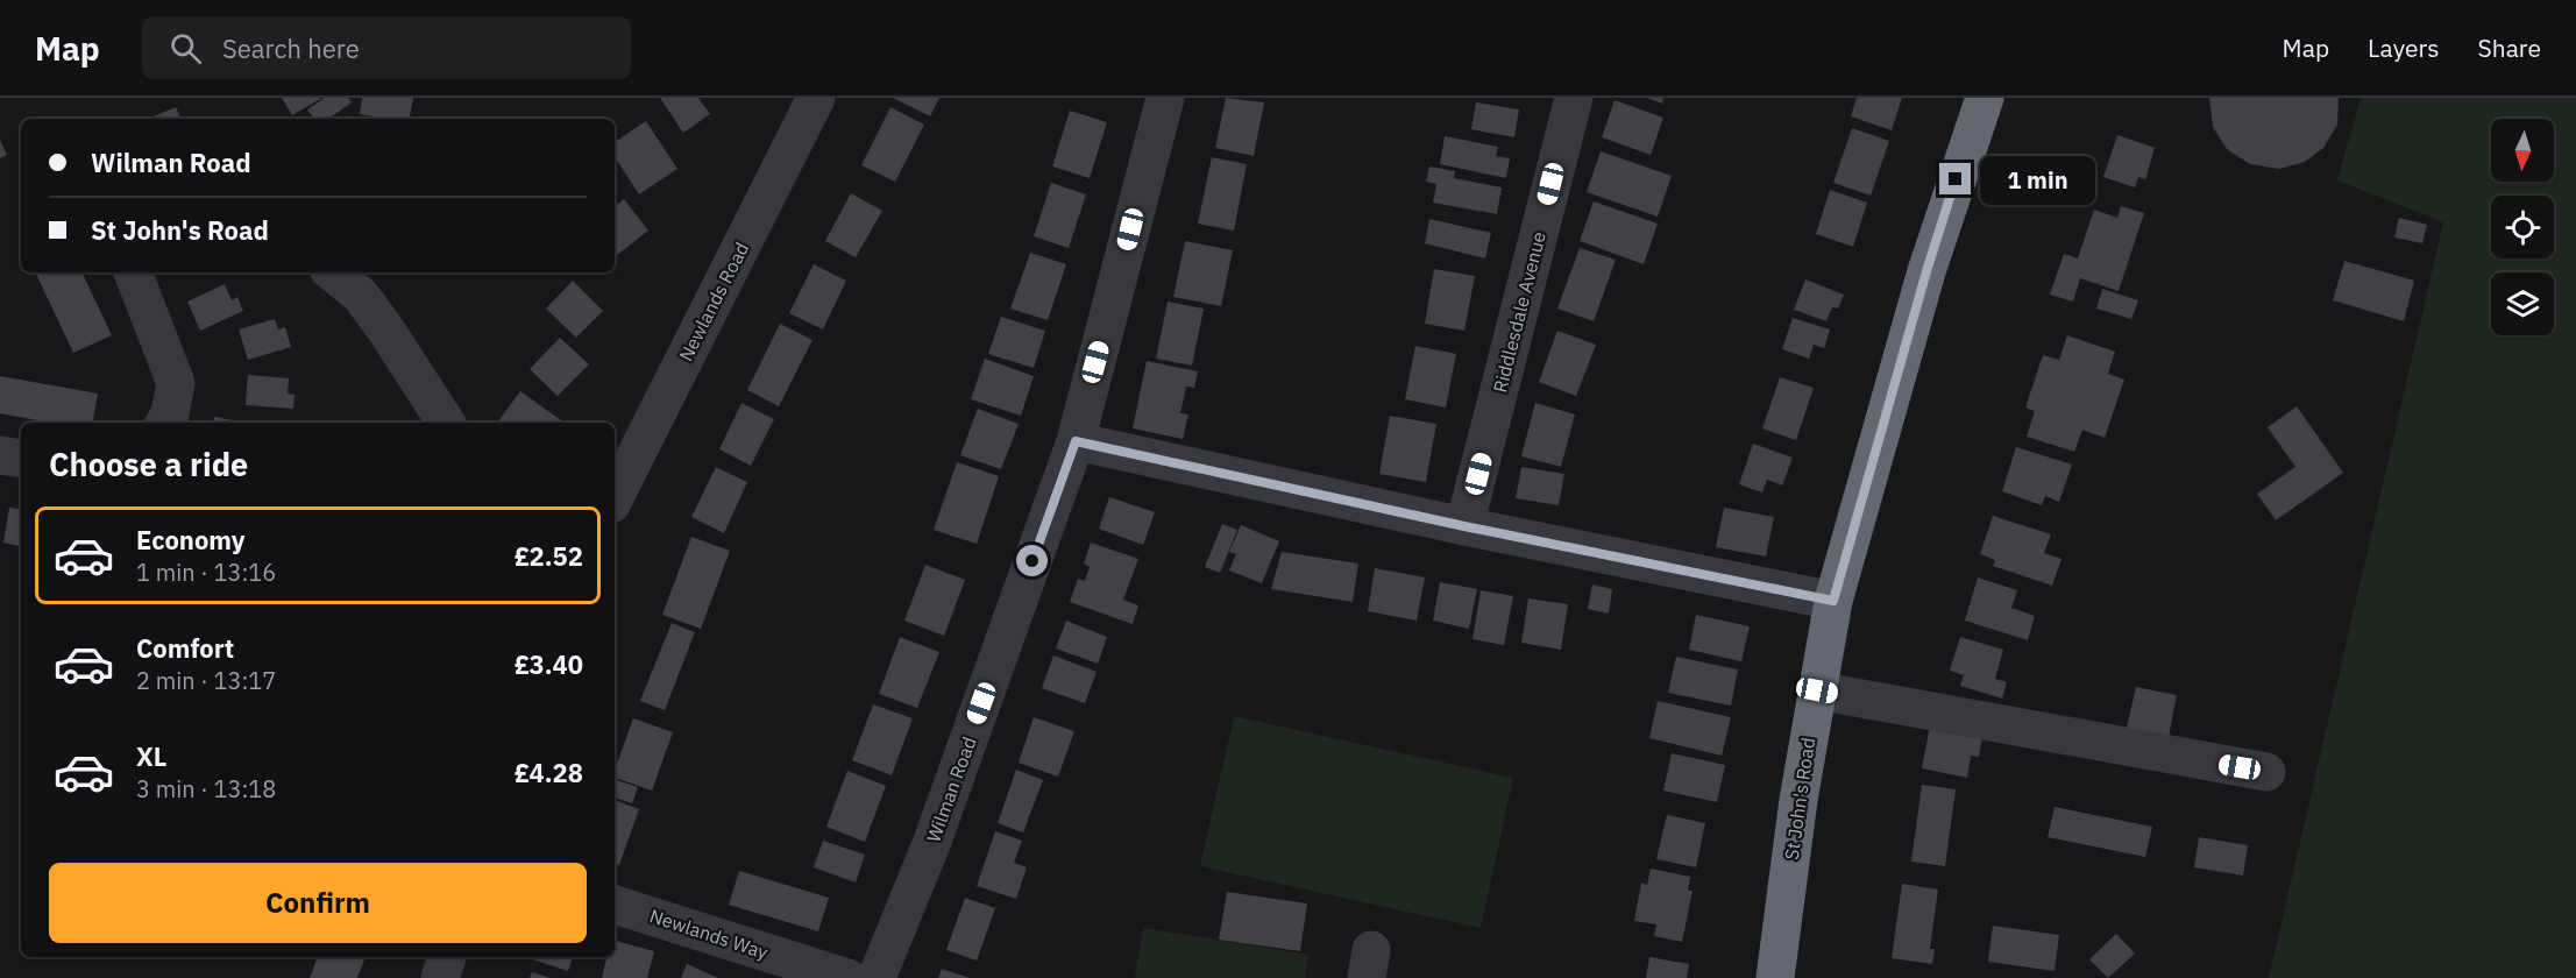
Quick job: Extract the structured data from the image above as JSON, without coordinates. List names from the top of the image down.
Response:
{
  "streets": {
    "highway": ["St John's Road"],
    "street": [
      "Newlands Road",
      "Riddlesdale Avenue",
      "Wilman Road",
      "Newlands Way"
    ]
  },
  "north": "bottom",
  "page": {
    "header": "Map",
    "search": "Search here",
    "nav": ["Map", "Layers", "Share"],
    "banner": ["Wilman Road", "St John's Road"],
    "bubble": "1 min",
    "heading": "Choose a ride",
    "list": [
      {
        "name": "Economy",
        "note": "1 min · 13:16",
        "value": "£2.52"
      },
      {
        "name": "Comfort",
        "note": "2 min · 13:17",
        "value": "£3.40"
      },
      {
        "name": "XL",
        "note": "3 min · 13:18",
        "value": "£4.28"
      }
    ],
    "buttons": "Confirm"
  }
}
